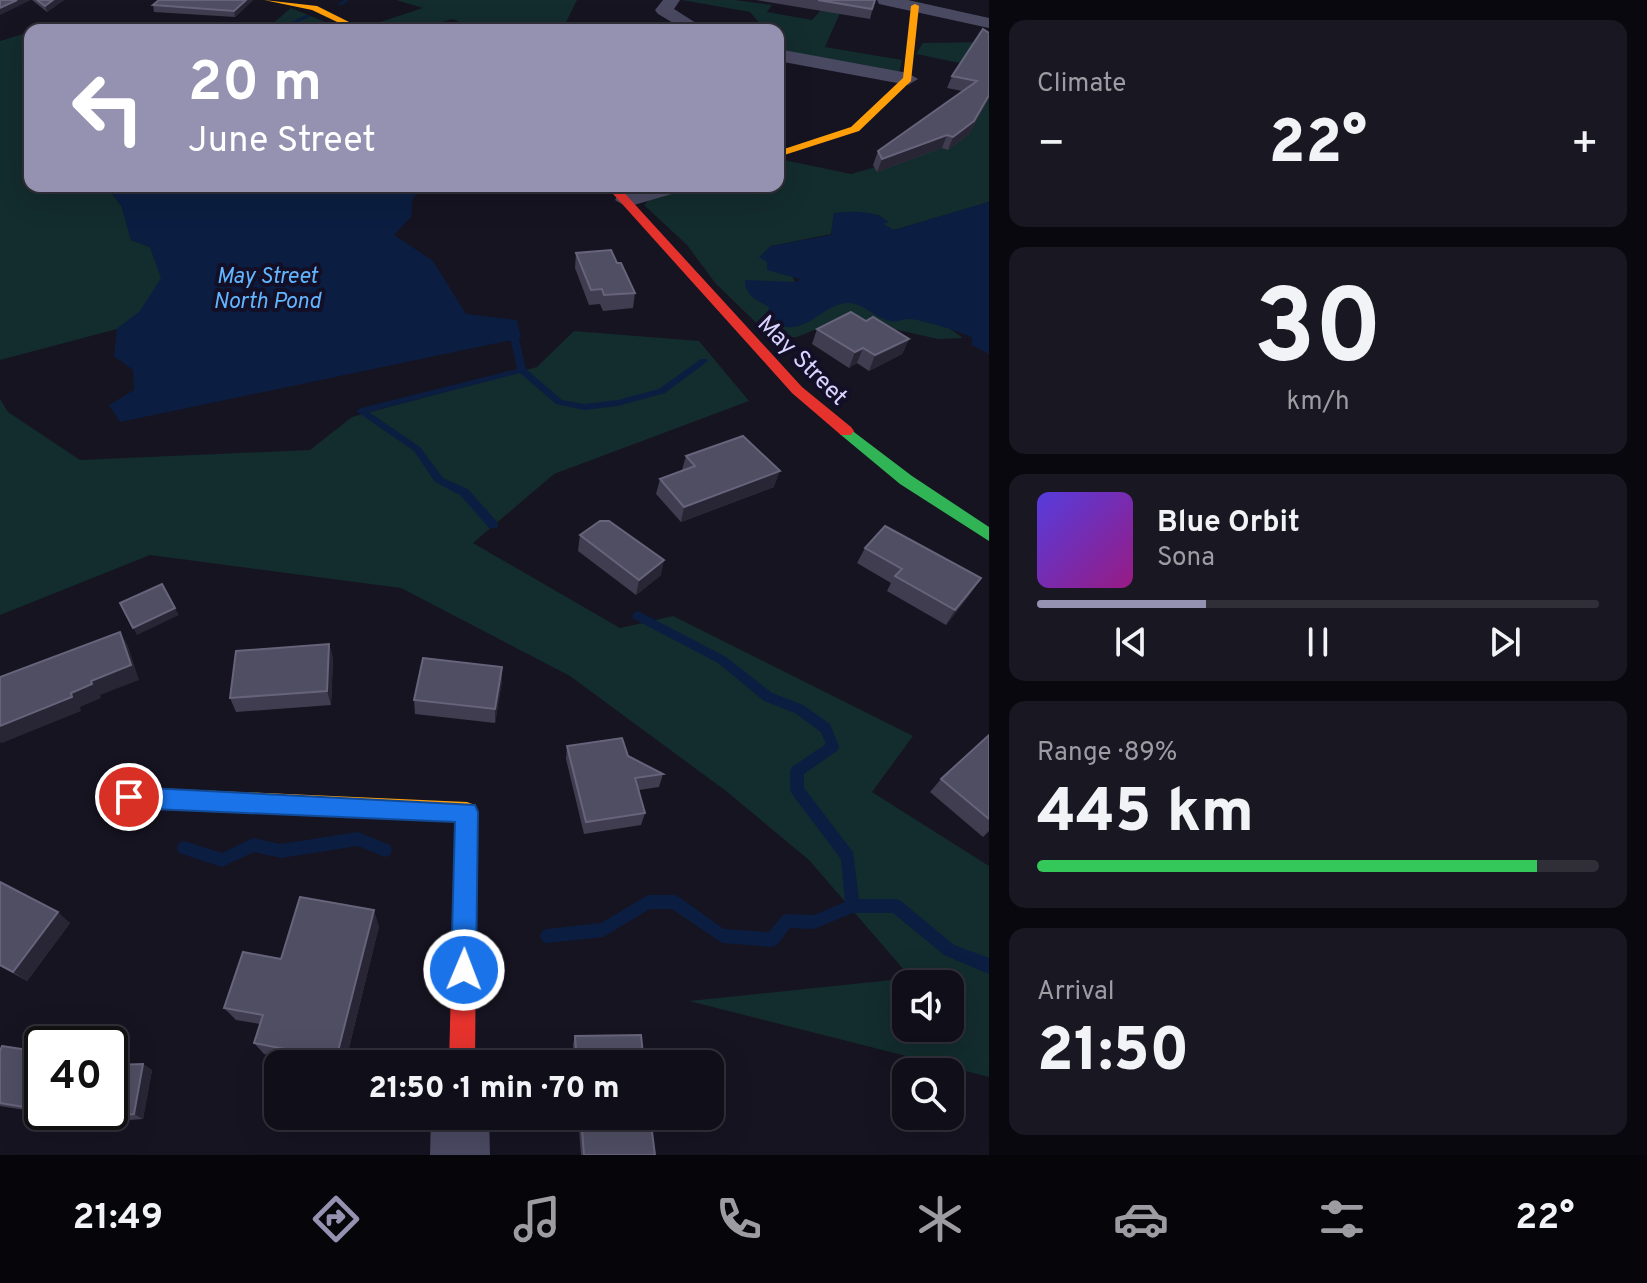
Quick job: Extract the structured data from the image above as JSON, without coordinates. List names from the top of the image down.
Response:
{
  "streets": {
    "street": ["May Street"]
  },
  "water": ["May Street North Pond"],
  "page": {
    "tile": [
      "Climate",
      ["30", "km/h"],
      ["Range · 89%", "445 km"],
      ["Arrival", "21:50"]
    ],
    "turn": ["20 m", "June Street"],
    "heat": ["−", "22°", "+"],
    "song": ["Blue Orbit", "Sona"],
    "limit": "40",
    "trip": "21:50 · 1 min · 70 m",
    "tabs": ["21:49", "22°"]
  }
}
